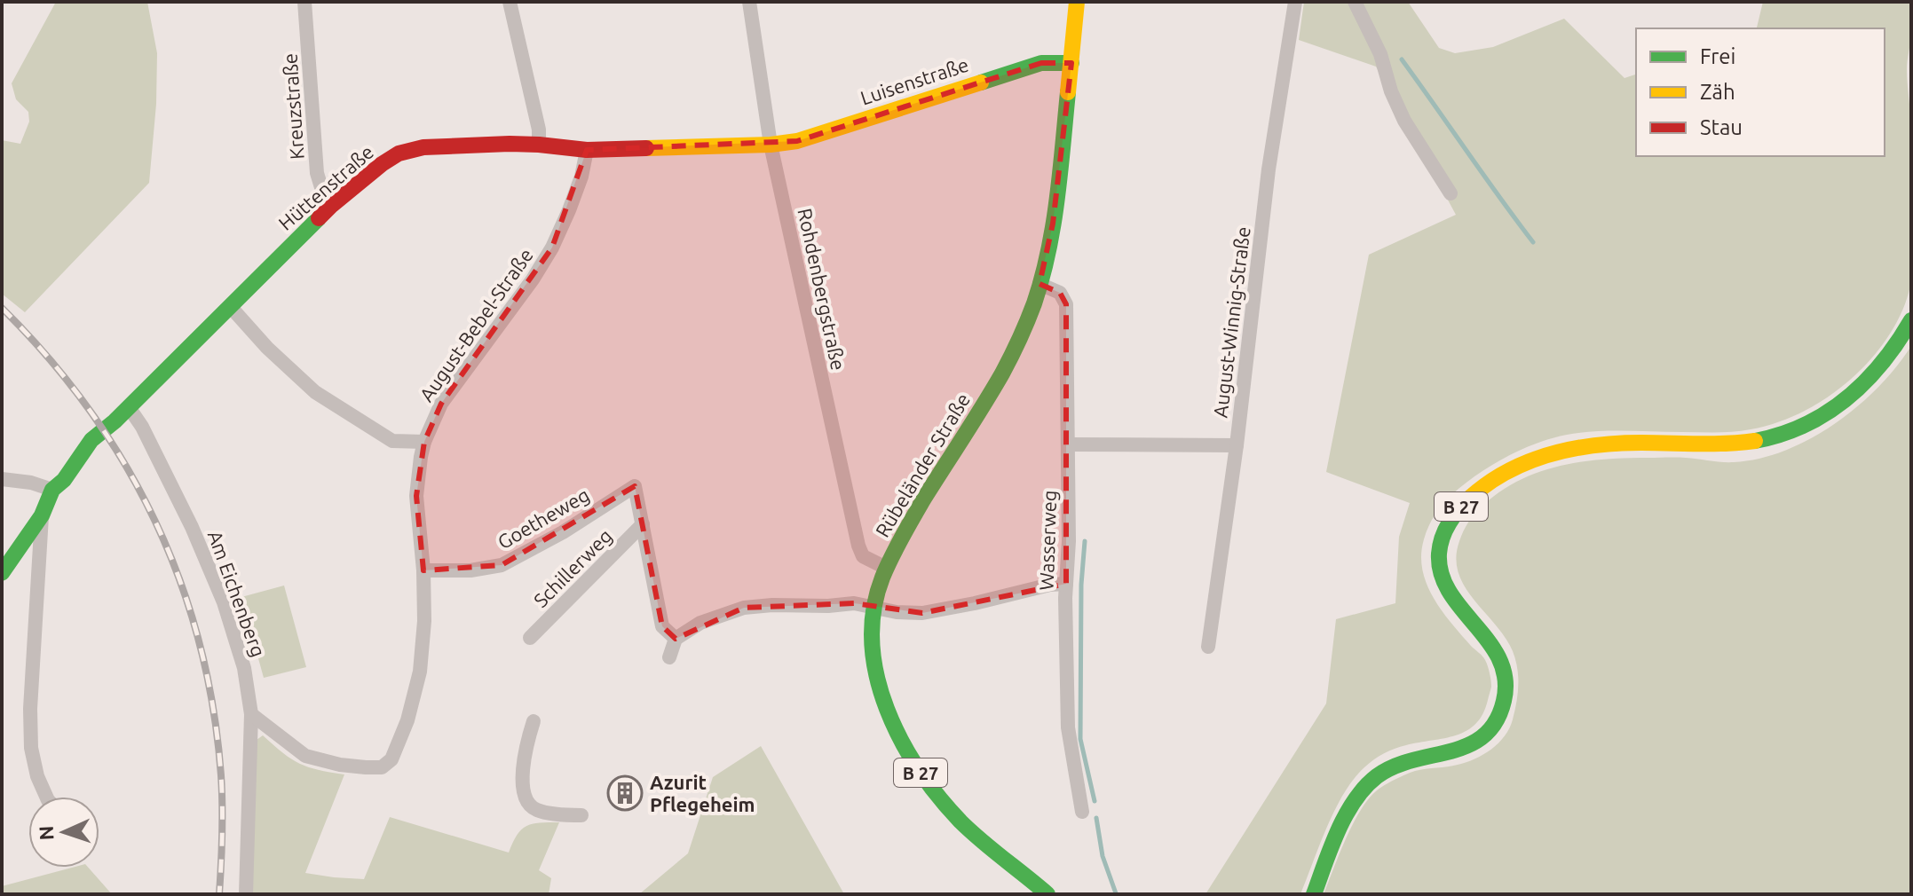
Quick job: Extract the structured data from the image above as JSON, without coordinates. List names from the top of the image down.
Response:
{
  "streets": {
    "main road": [
      "Luisenstraße",
      "Hüttenstraße",
      "Rübeländer Straße",
      "B 27"
    ],
    "street": [
      "Kreuzstraße",
      "Rohdenbergstraße",
      "August-Winnig-Straße",
      "August-Bebel-Straße",
      "Goetheweg",
      "Wasserweg",
      "Schillerweg",
      "Am Eichenberg"
    ]
  },
  "crossings": [
    ["Luisenstraße", "Hüttenstraße"],
    ["Luisenstraße", "Rohdenbergstraße"],
    ["Luisenstraße", "Rübeländer Straße"],
    ["Kreuzstraße", "Hüttenstraße"],
    ["Hüttenstraße", "Rohdenbergstraße"],
    ["Hüttenstraße", "August-Bebel-Straße"],
    ["Hüttenstraße", "Am Eichenberg"],
    ["Rohdenbergstraße", "Rübeländer Straße"],
    ["August-Bebel-Straße", "Goetheweg"],
    ["August-Bebel-Straße", "Am Eichenberg"],
    ["Rübeländer Straße", "Wasserweg"],
    ["Goetheweg", "Schillerweg"]
  ],
  "places": {
    "building": ["Azurit Pflegeheim"]
  },
  "legend": ["Frei", "Zäh", "Stau"],
  "north": "left"
}
